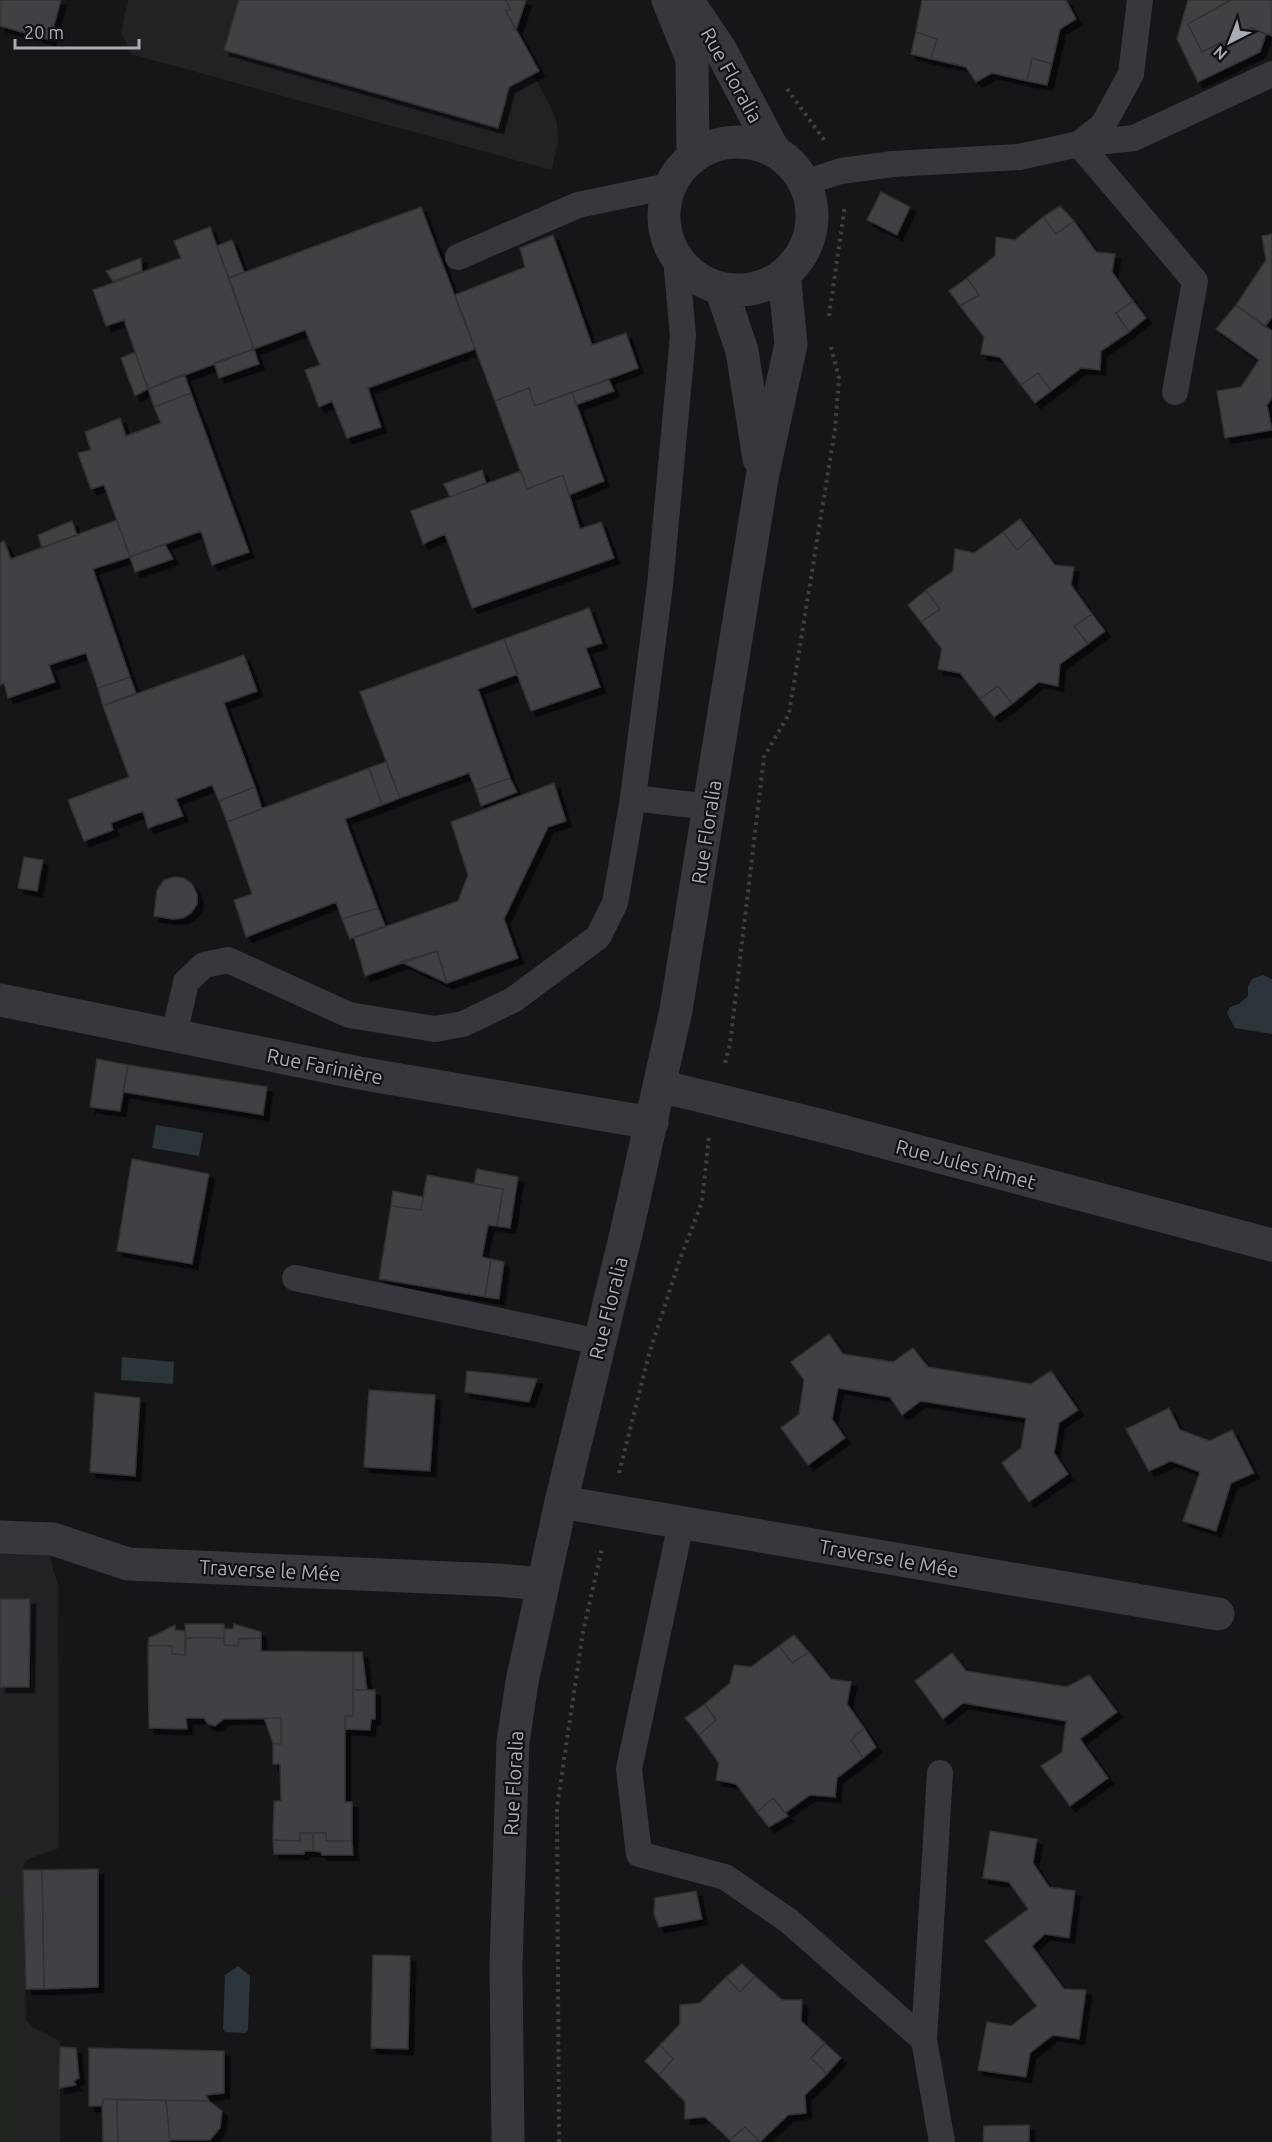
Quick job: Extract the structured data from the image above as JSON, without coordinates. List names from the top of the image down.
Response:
{
  "streets": {
    "street": [
      "Rue Floralia",
      "Rue Farinière",
      "Rue Jules Rimet",
      "Traverse le Mée"
    ]
  },
  "crossings": [
    ["Rue Floralia", "Rue Farinière"],
    ["Rue Floralia", "Rue Jules Rimet"],
    ["Rue Floralia", "Traverse le Mée"]
  ],
  "scale_bar": "20 m",
  "north": "bottom left"
}
